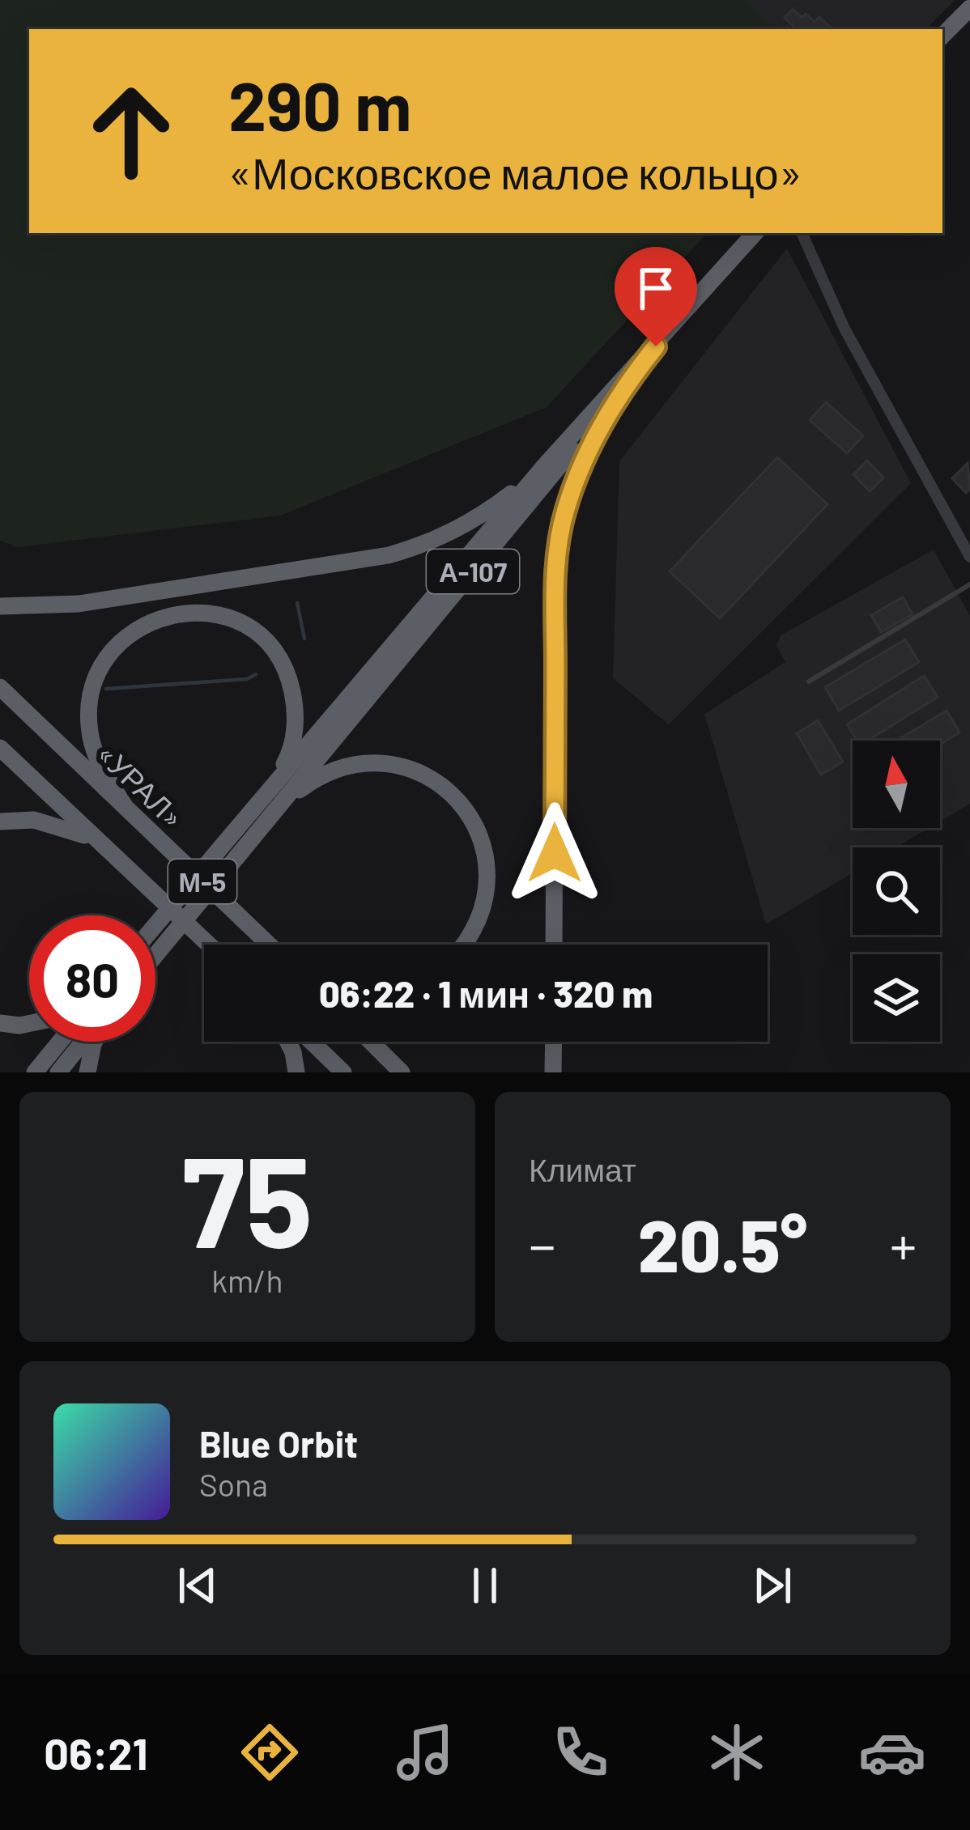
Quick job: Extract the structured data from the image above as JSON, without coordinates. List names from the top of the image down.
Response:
{
  "streets": {
    "highway": ["А-107", "«УРАЛ»", "М-5"]
  },
  "north": "top",
  "page": {
    "turn": ["290 m", "«Московское малое кольцо»"],
    "limit": "80",
    "trip": "06:22 · 1 мин · 320 m",
    "tile": [
      ["75", "km/h"],
      "Климат"
    ],
    "heat": ["−", "20.5°", "+"],
    "song": ["Blue Orbit", "Sona"],
    "tabs": "06:21"
  }
}
